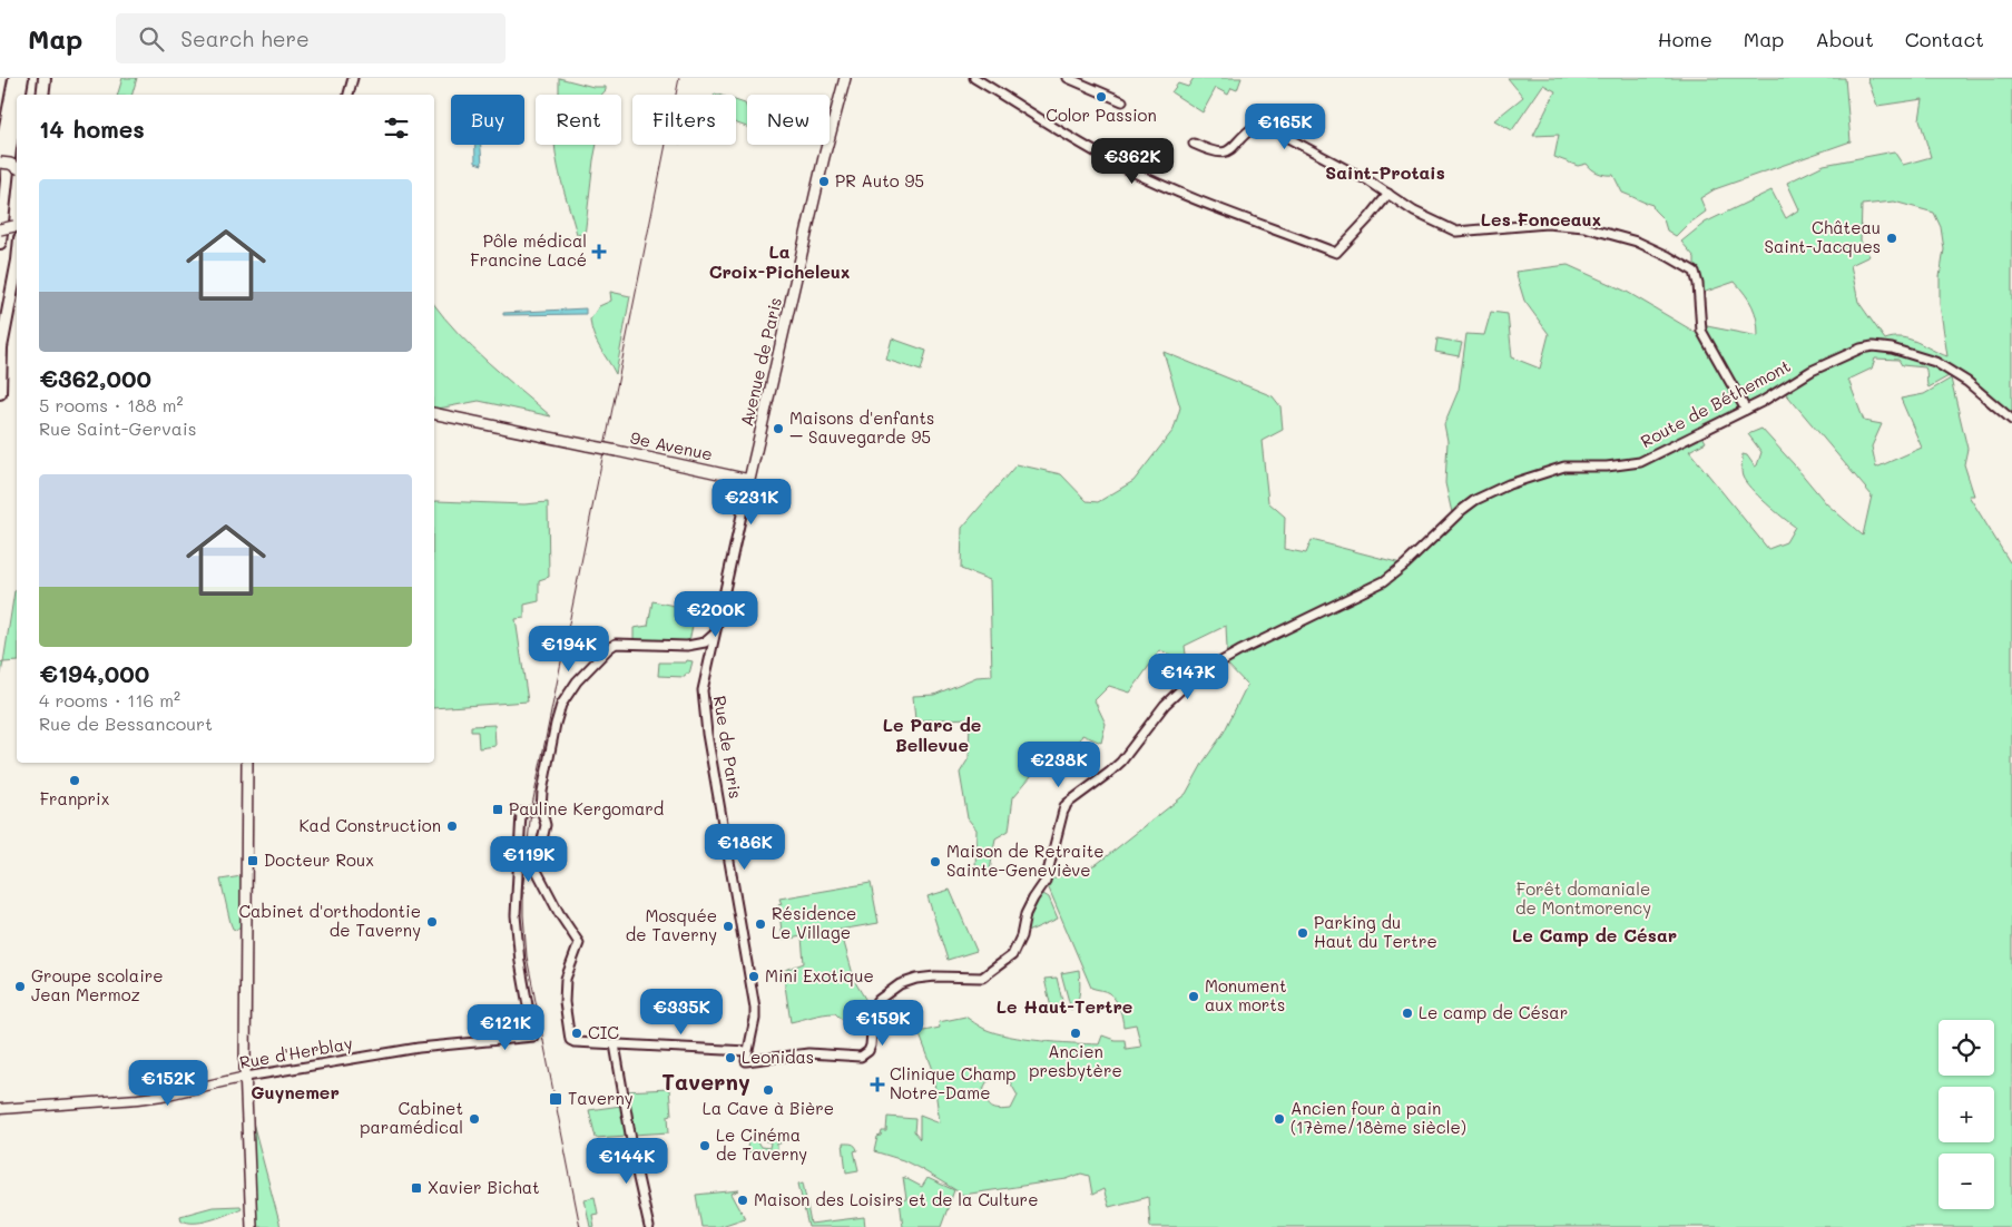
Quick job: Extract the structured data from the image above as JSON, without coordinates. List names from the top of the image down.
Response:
{
  "streets": {
    "main road": ["Avenue de Paris", "9e Avenue", "Rue d'Herblay"],
    "street": ["Route de Béthemont", "Rue de Paris"]
  },
  "crossings": [
    ["Avenue de Paris", "9e Avenue"],
    ["Avenue de Paris", "Rue de Paris"],
    ["Route de Béthemont", "Rue de Paris"]
  ],
  "districts": [
    "Saint-Protais",
    "Les Fonceaux",
    "La Croix-Picheleux",
    "Le Parc de Bellevue",
    "Le Camp de César",
    "Le Haut-Tertre",
    "Taverny",
    "Guynemer"
  ],
  "parks": ["Forêt domaniale de Montmorency"],
  "places": {
    "other": [
      "Color Passion",
      "PR Auto 95",
      "Château Saint-Jacques",
      "Maisons d'enfants – Sauvegarde 95",
      "Franprix",
      "Kad Construction",
      "Maison de Retraite Sainte-Geneviève",
      "Cabinet d'orthodontie de Taverny",
      "Résidence Le Village",
      "Mosquée de Taverny",
      "Parking du Haut du Tertre",
      "Mini Exotique",
      "Groupe scolaire Jean Mermoz",
      "Monument aux morts",
      "Le camp de César",
      "CIC",
      "Ancien presbytère",
      "Leonidas",
      "La Cave à Bière",
      "Cabinet paramédical",
      "Ancien four à pain (17ème/18ème siècle)",
      "Le Cinéma de Taverny",
      "Maison des Loisirs et de la Culture"
    ],
    "health": ["Pôle médical Francine Lacé", "Clinique Champ Notre-Dame"],
    "transit": [
      "Pauline Kergomard",
      "Docteur Roux",
      "Taverny",
      "Xavier Bichat"
    ]
  },
  "page": {
    "header": "Map",
    "search": "Search here",
    "nav": [
      "Home",
      "Map",
      "About",
      "Contact"
    ],
    "chip": [
      "Buy",
      "Rent",
      "Filters",
      "New"
    ],
    "heading": "14 homes",
    "price": [
      "€165K",
      "€362K",
      "€231K",
      "€200K",
      "€194K",
      "€147K",
      "€238K",
      "€186K",
      "€119K",
      "€335K",
      "€159K",
      "€121K",
      "€152K",
      "€144K"
    ],
    "list": [
      {
        "name": "€362,000",
        "note": "5 rooms · 188 m² · Rue Saint-Gervais"
      },
      {
        "name": "€194,000",
        "note": "4 rooms · 116 m² · Rue de Bessancourt"
      }
    ],
    "map_buttons": ["+", "−"]
  }
}
